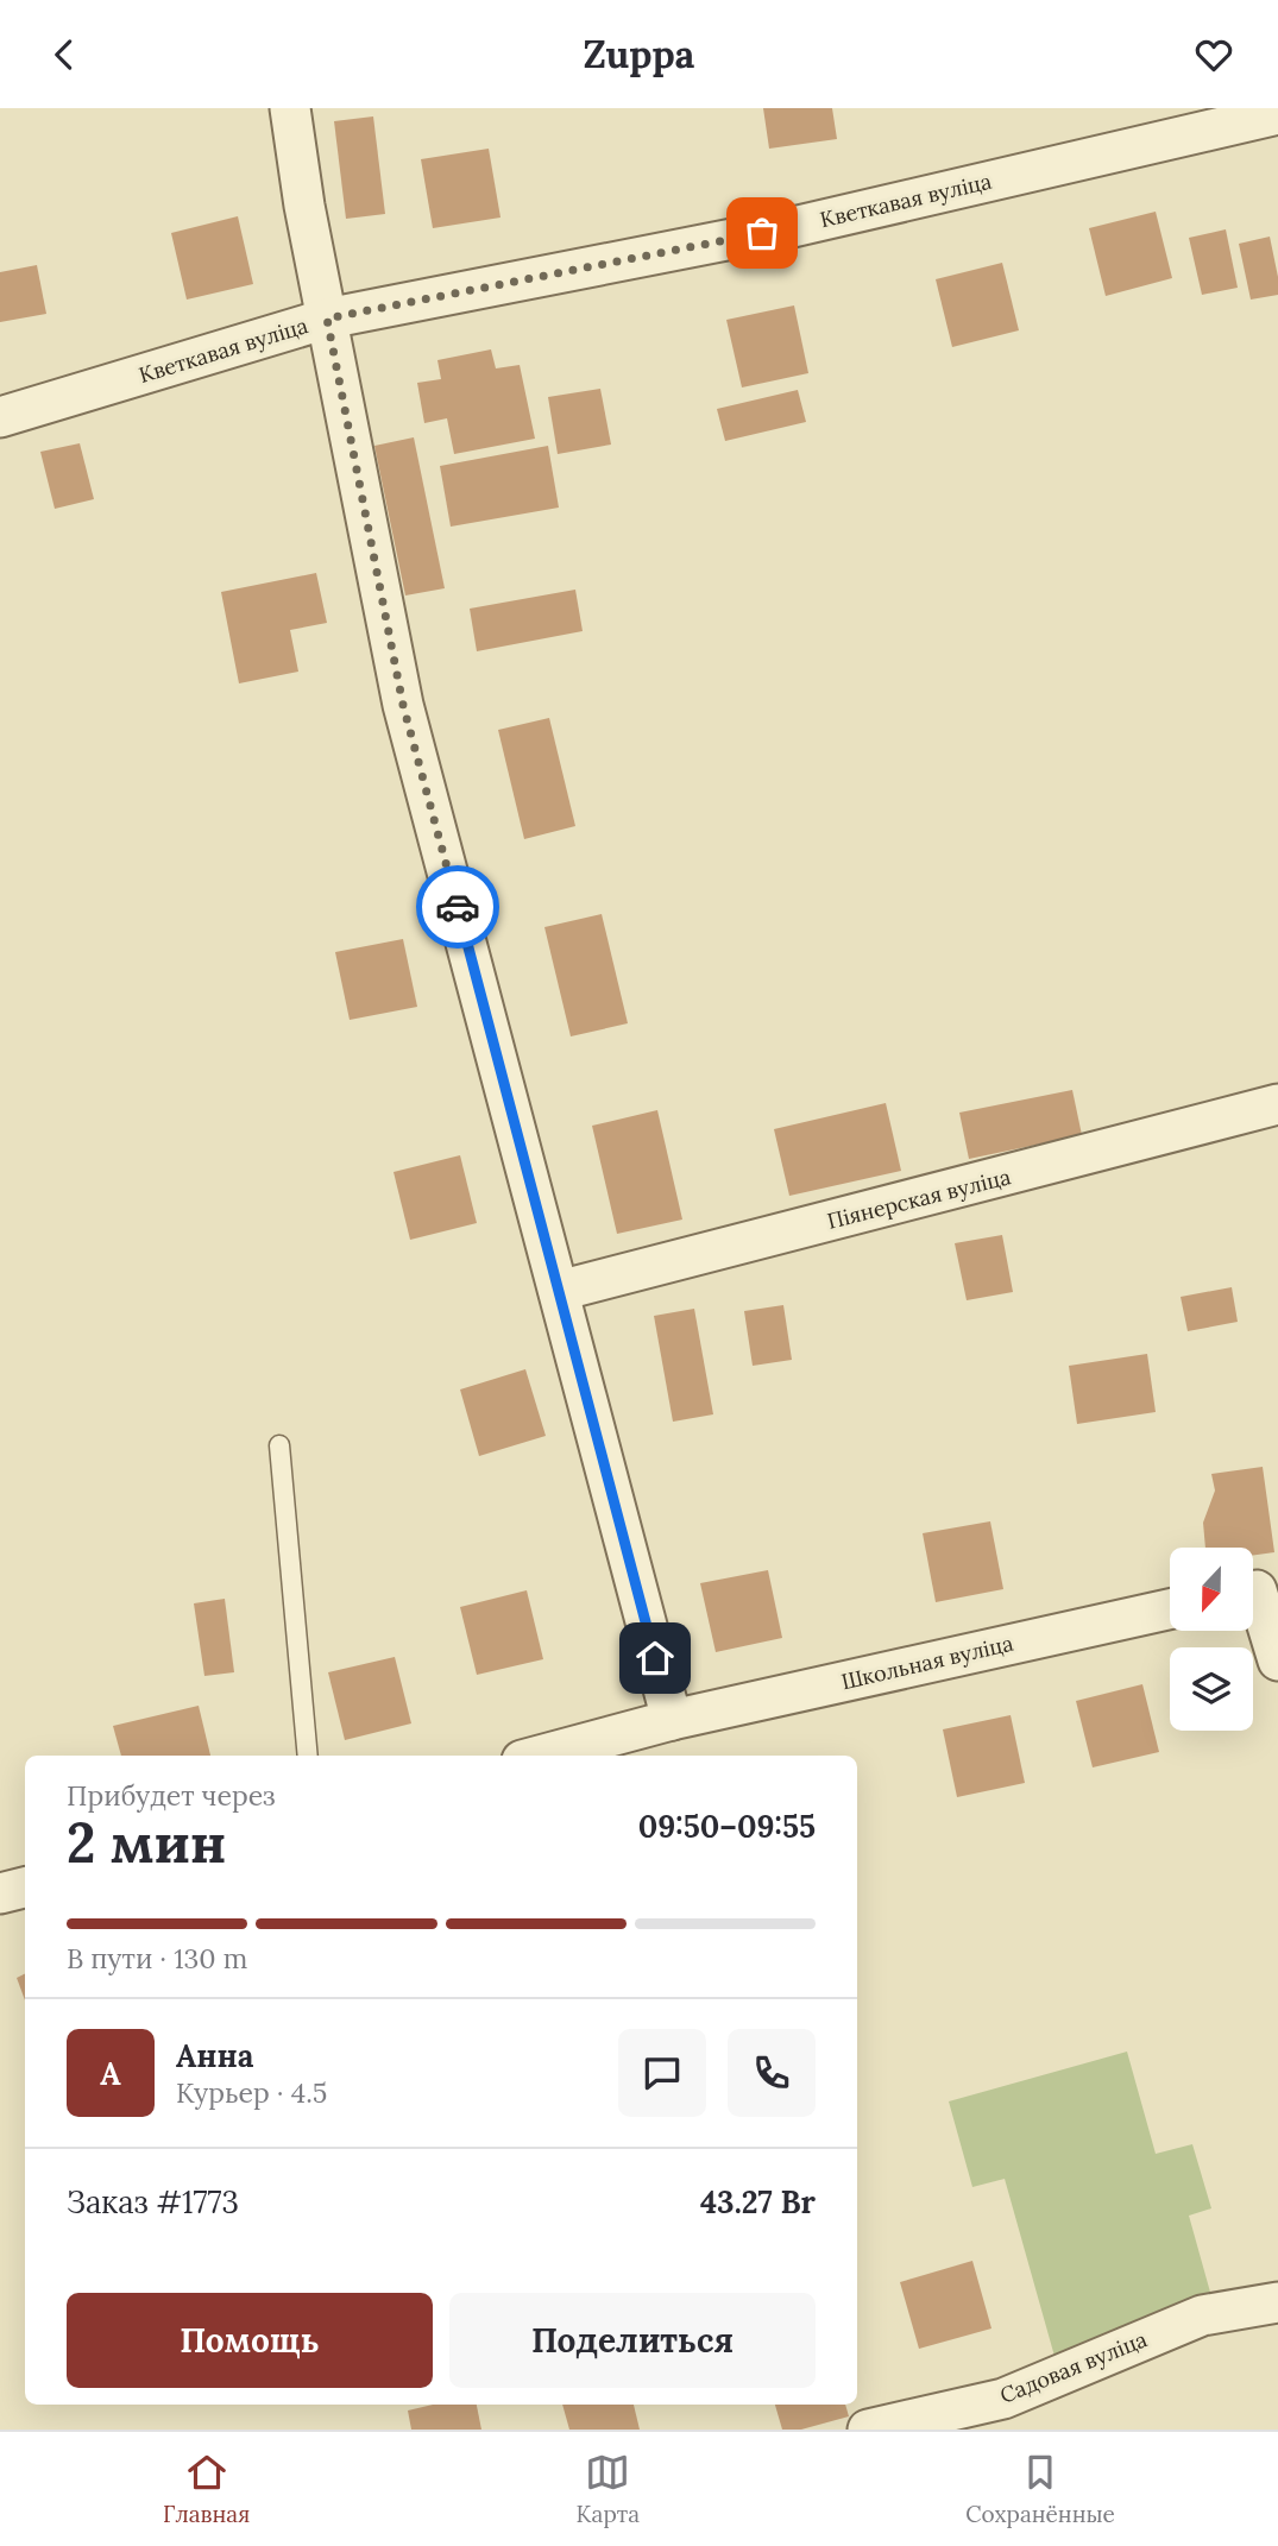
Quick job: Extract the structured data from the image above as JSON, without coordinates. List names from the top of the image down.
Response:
{
  "streets": {
    "street": [
      "Кветкавая вуліца",
      "Піянерская вуліца",
      "Школьная вуліца",
      "Садовая вуліца"
    ]
  },
  "north": "bottom",
  "page": {
    "header": "Zuppa",
    "heading": ["2 мин", "Прибудет через", "09:50–09:55"],
    "panel": [
      "Анна",
      "Курьер · 4.5",
      "Заказ #1773",
      "43.27 Br"
    ],
    "bar": "В пути · 130 m",
    "round": "А",
    "buttons": ["Помощь", "Поделиться"],
    "tabs": ["Главная", "Карта", "Сохранённые"]
  }
}
